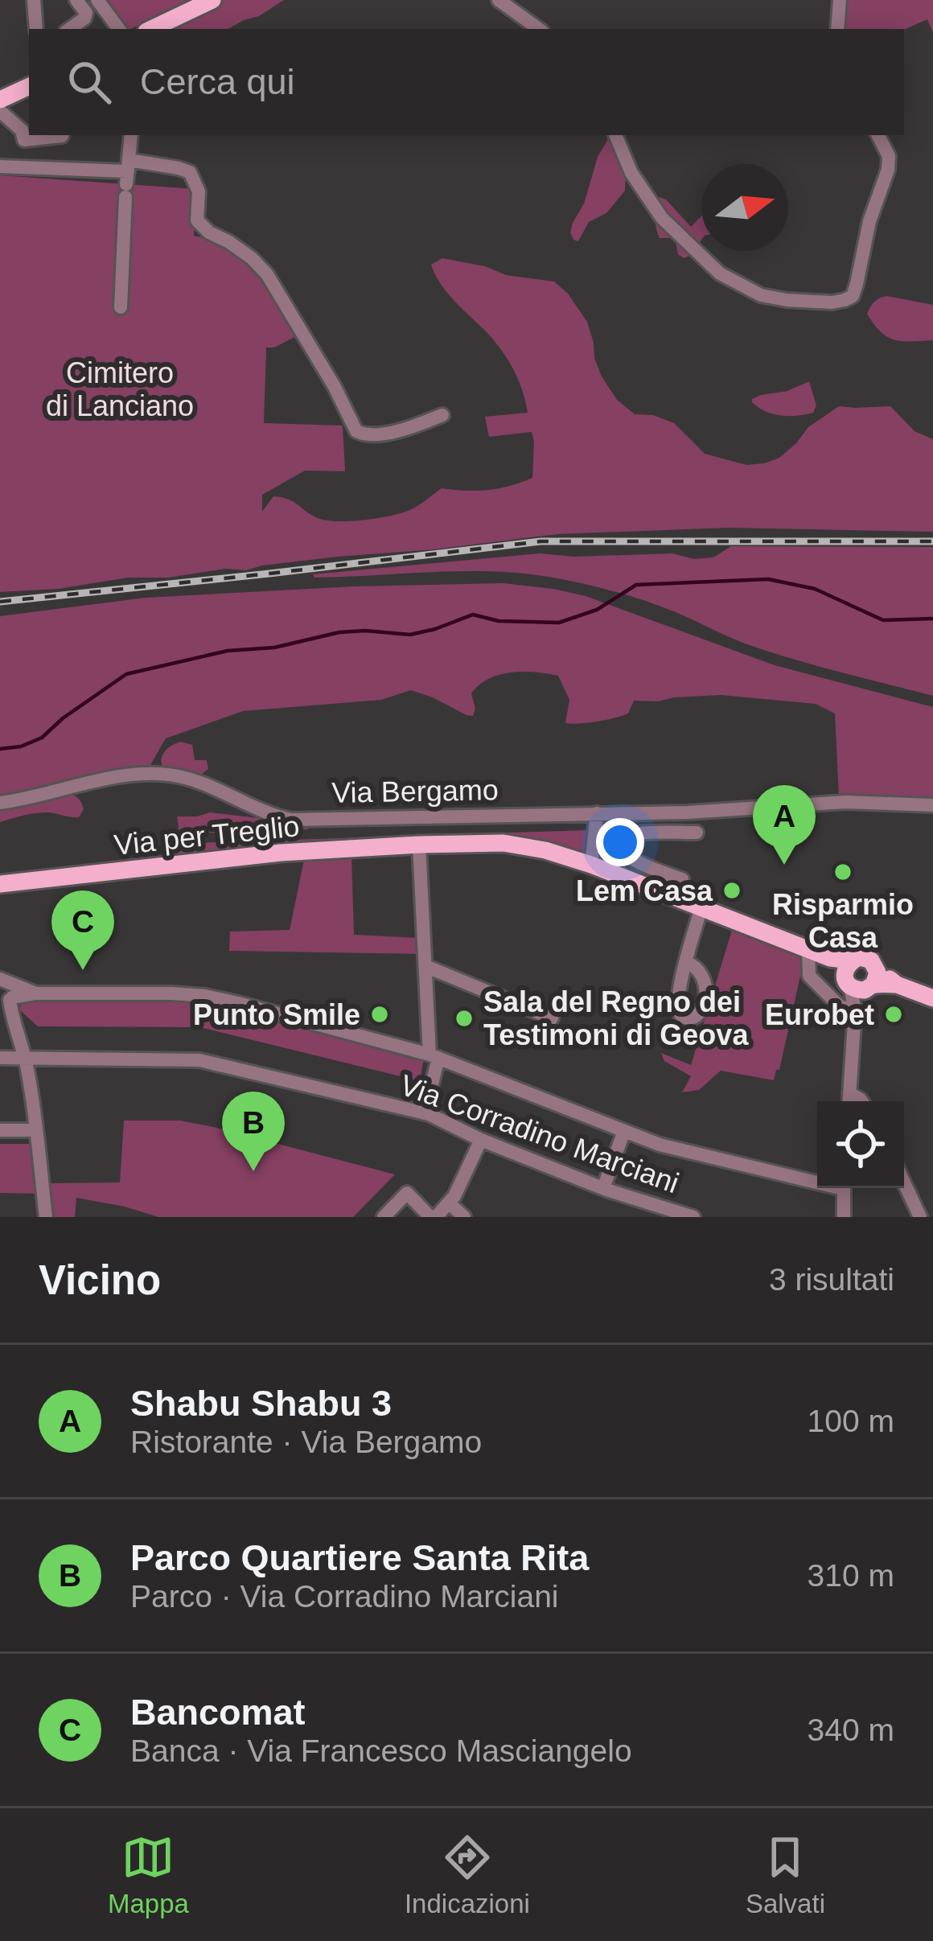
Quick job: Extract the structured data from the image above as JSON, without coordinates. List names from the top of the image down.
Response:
{
  "streets": {
    "main road": ["Via per Treglio"],
    "street": ["Via Bergamo", "Via Corradino Marciani"]
  },
  "parks": ["Cimitero di Lanciano"],
  "places": [
    "Risparmio Casa",
    "Lem Casa",
    "Punto Smile",
    "Eurobet",
    "Sala del Regno dei Testimoni di Geova"
  ],
  "north": "right",
  "page": {
    "search": "Cerca qui",
    "pins": ["A", "C", "B"],
    "heading": ["Vicino", "3 risultati"],
    "list": [
      {
        "mark": "A",
        "name": "Shabu Shabu 3",
        "note": "Ristorante · Via Bergamo",
        "value": "100 m"
      },
      {
        "mark": "B",
        "name": "Parco Quartiere Santa Rita",
        "note": "Parco · Via Corradino Marciani",
        "value": "310 m"
      },
      {
        "mark": "C",
        "name": "Bancomat",
        "note": "Banca · Via Francesco Masciangelo",
        "value": "340 m"
      }
    ],
    "nav": ["Mappa", "Indicazioni", "Salvati"]
  }
}
